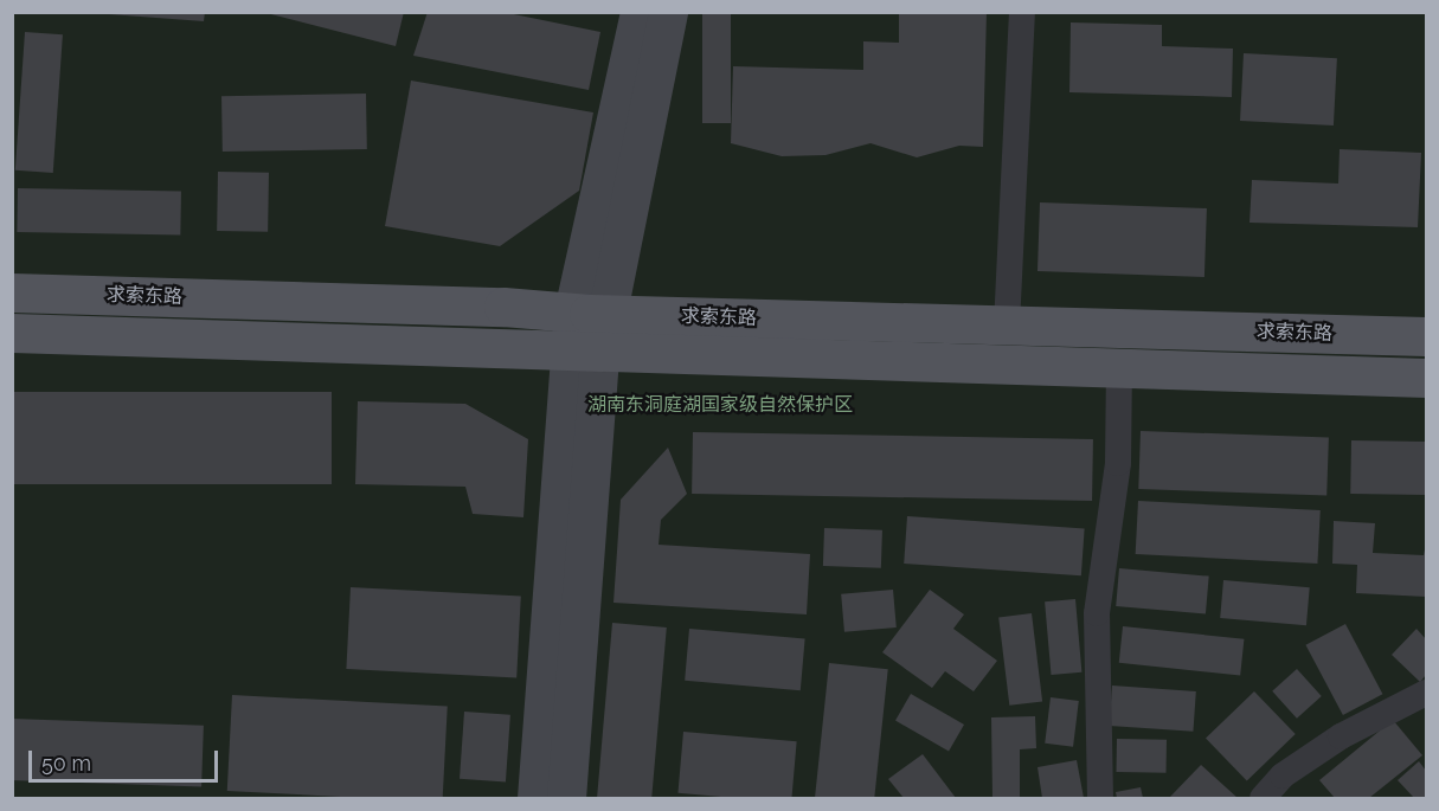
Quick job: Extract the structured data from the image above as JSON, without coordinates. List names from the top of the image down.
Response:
{
  "streets": {
    "main road": ["求索东路"]
  },
  "parks": ["湖南东洞庭湖国家级自然保护区"],
  "scale_bar": "50 m"
}
